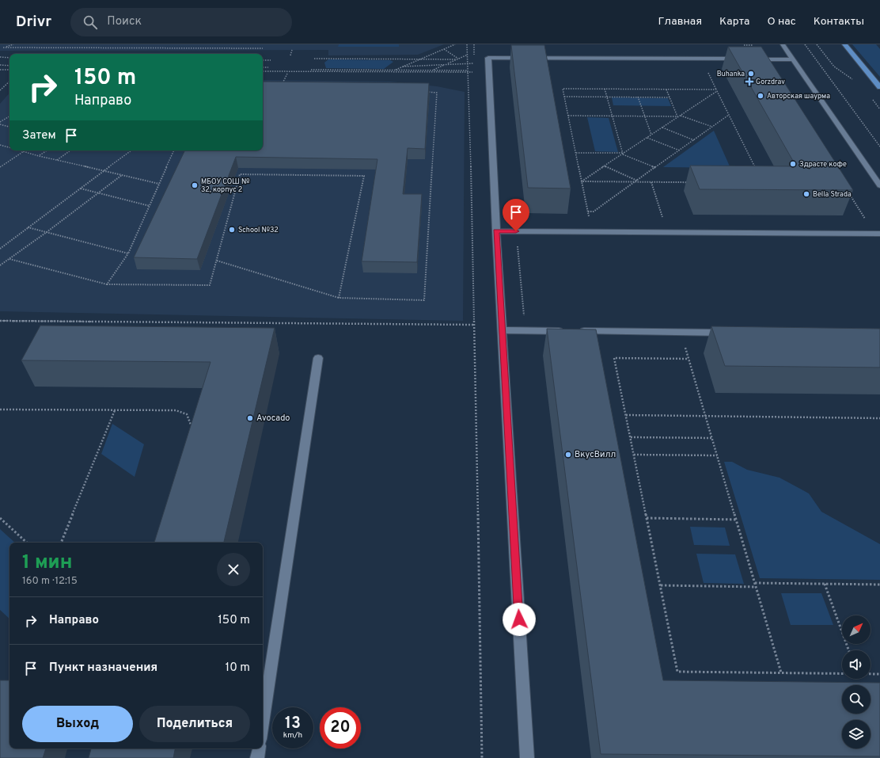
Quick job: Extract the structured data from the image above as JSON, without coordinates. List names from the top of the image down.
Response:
{
  "places": {
    "other": [
      "Buhanka",
      "Авторская шаурма",
      "Здрасте кофе",
      "МБОУ СОШ № 32, корпус 2",
      "Bella Strada",
      "School №32",
      "Avocado",
      "ВкусВилл"
    ],
    "health": ["Gorzdrav"]
  },
  "north": "top right",
  "page": {
    "header": "Drivr",
    "search": "Поиск",
    "nav": [
      "Главная",
      "Карта",
      "О нас",
      "Контакты"
    ],
    "turn": ["150 m", "Направо"],
    "then": "Затем",
    "heading": ["1 мин", "160 m · 12:15"],
    "list": [
      {
        "name": "Направо",
        "value": "150 m"
      },
      {
        "name": "Пункт назначения",
        "value": "10 m"
      }
    ],
    "buttons": ["Выход", "Поделиться"],
    "speed": "13 km/h",
    "limit": "20"
  }
}
